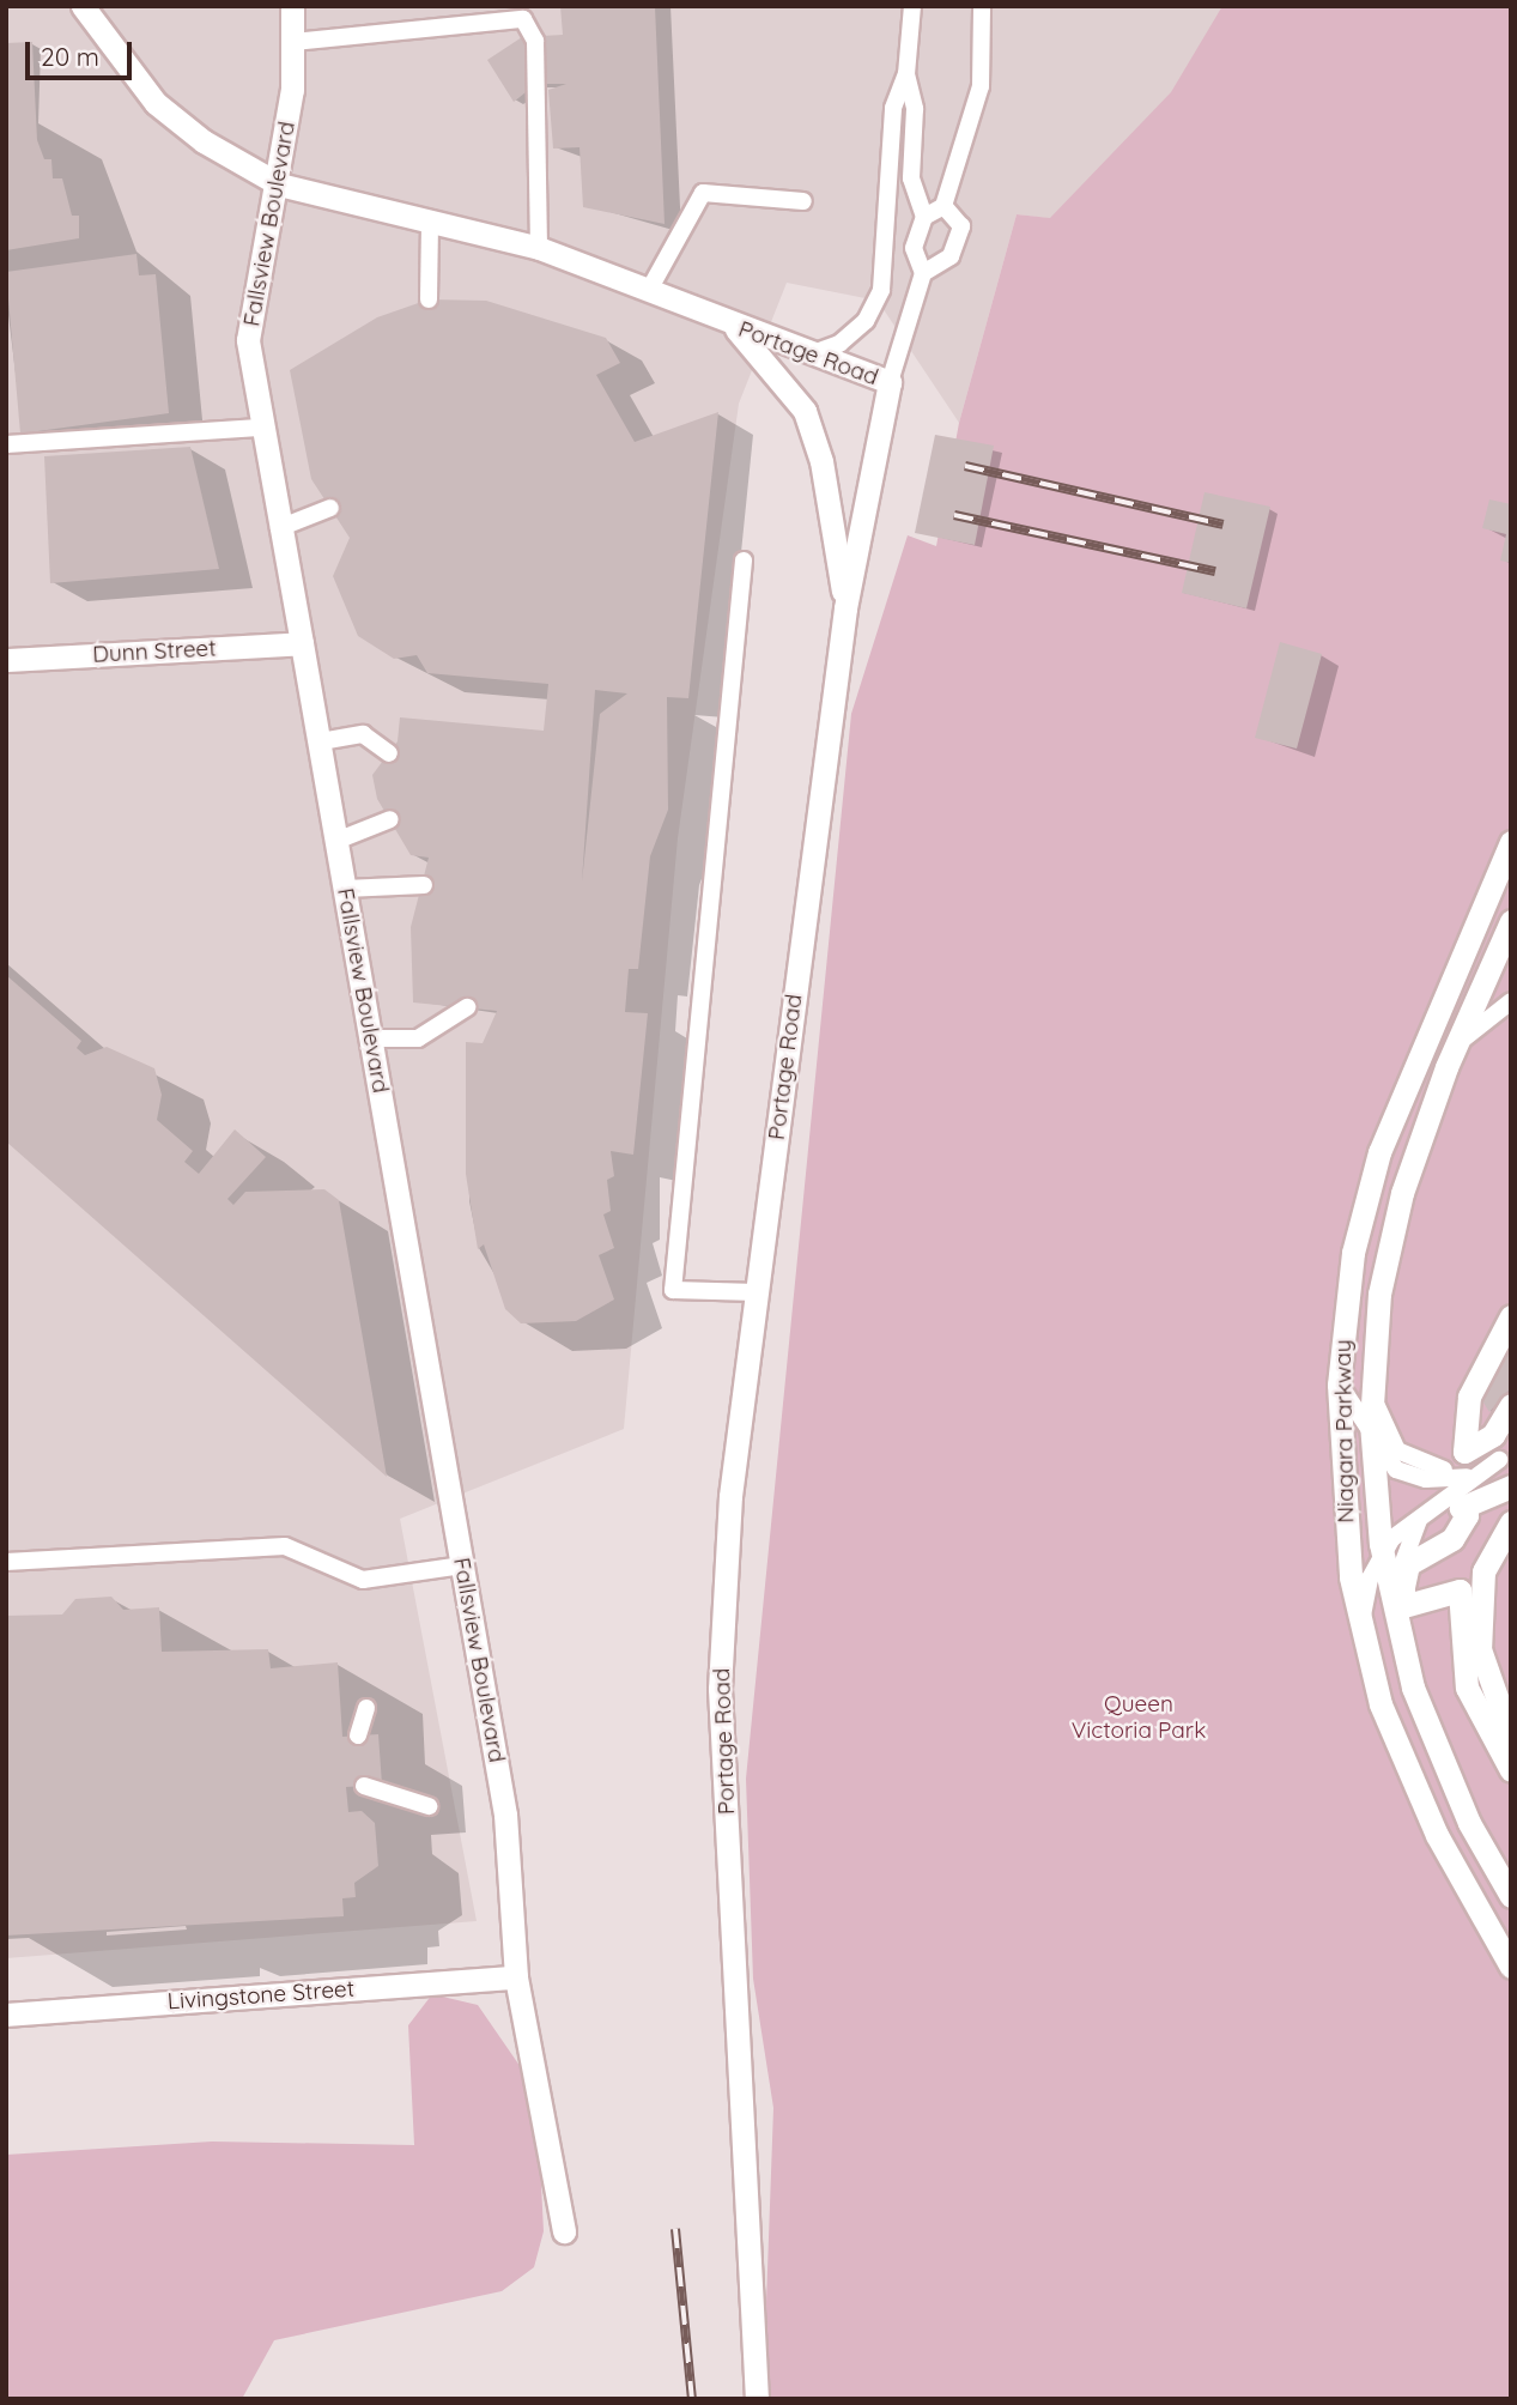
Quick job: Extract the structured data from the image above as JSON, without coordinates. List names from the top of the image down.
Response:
{
  "streets": {
    "main road": [
      "Fallsview Boulevard",
      "Portage Road",
      "Dunn Street",
      "Niagara Parkway",
      "Livingstone Street"
    ]
  },
  "crossings": [
    ["Fallsview Boulevard", "Portage Road"],
    ["Fallsview Boulevard", "Dunn Street"],
    ["Fallsview Boulevard", "Livingstone Street"]
  ],
  "parks": ["Queen Victoria Park"],
  "scale_bar": "20 m"
}
